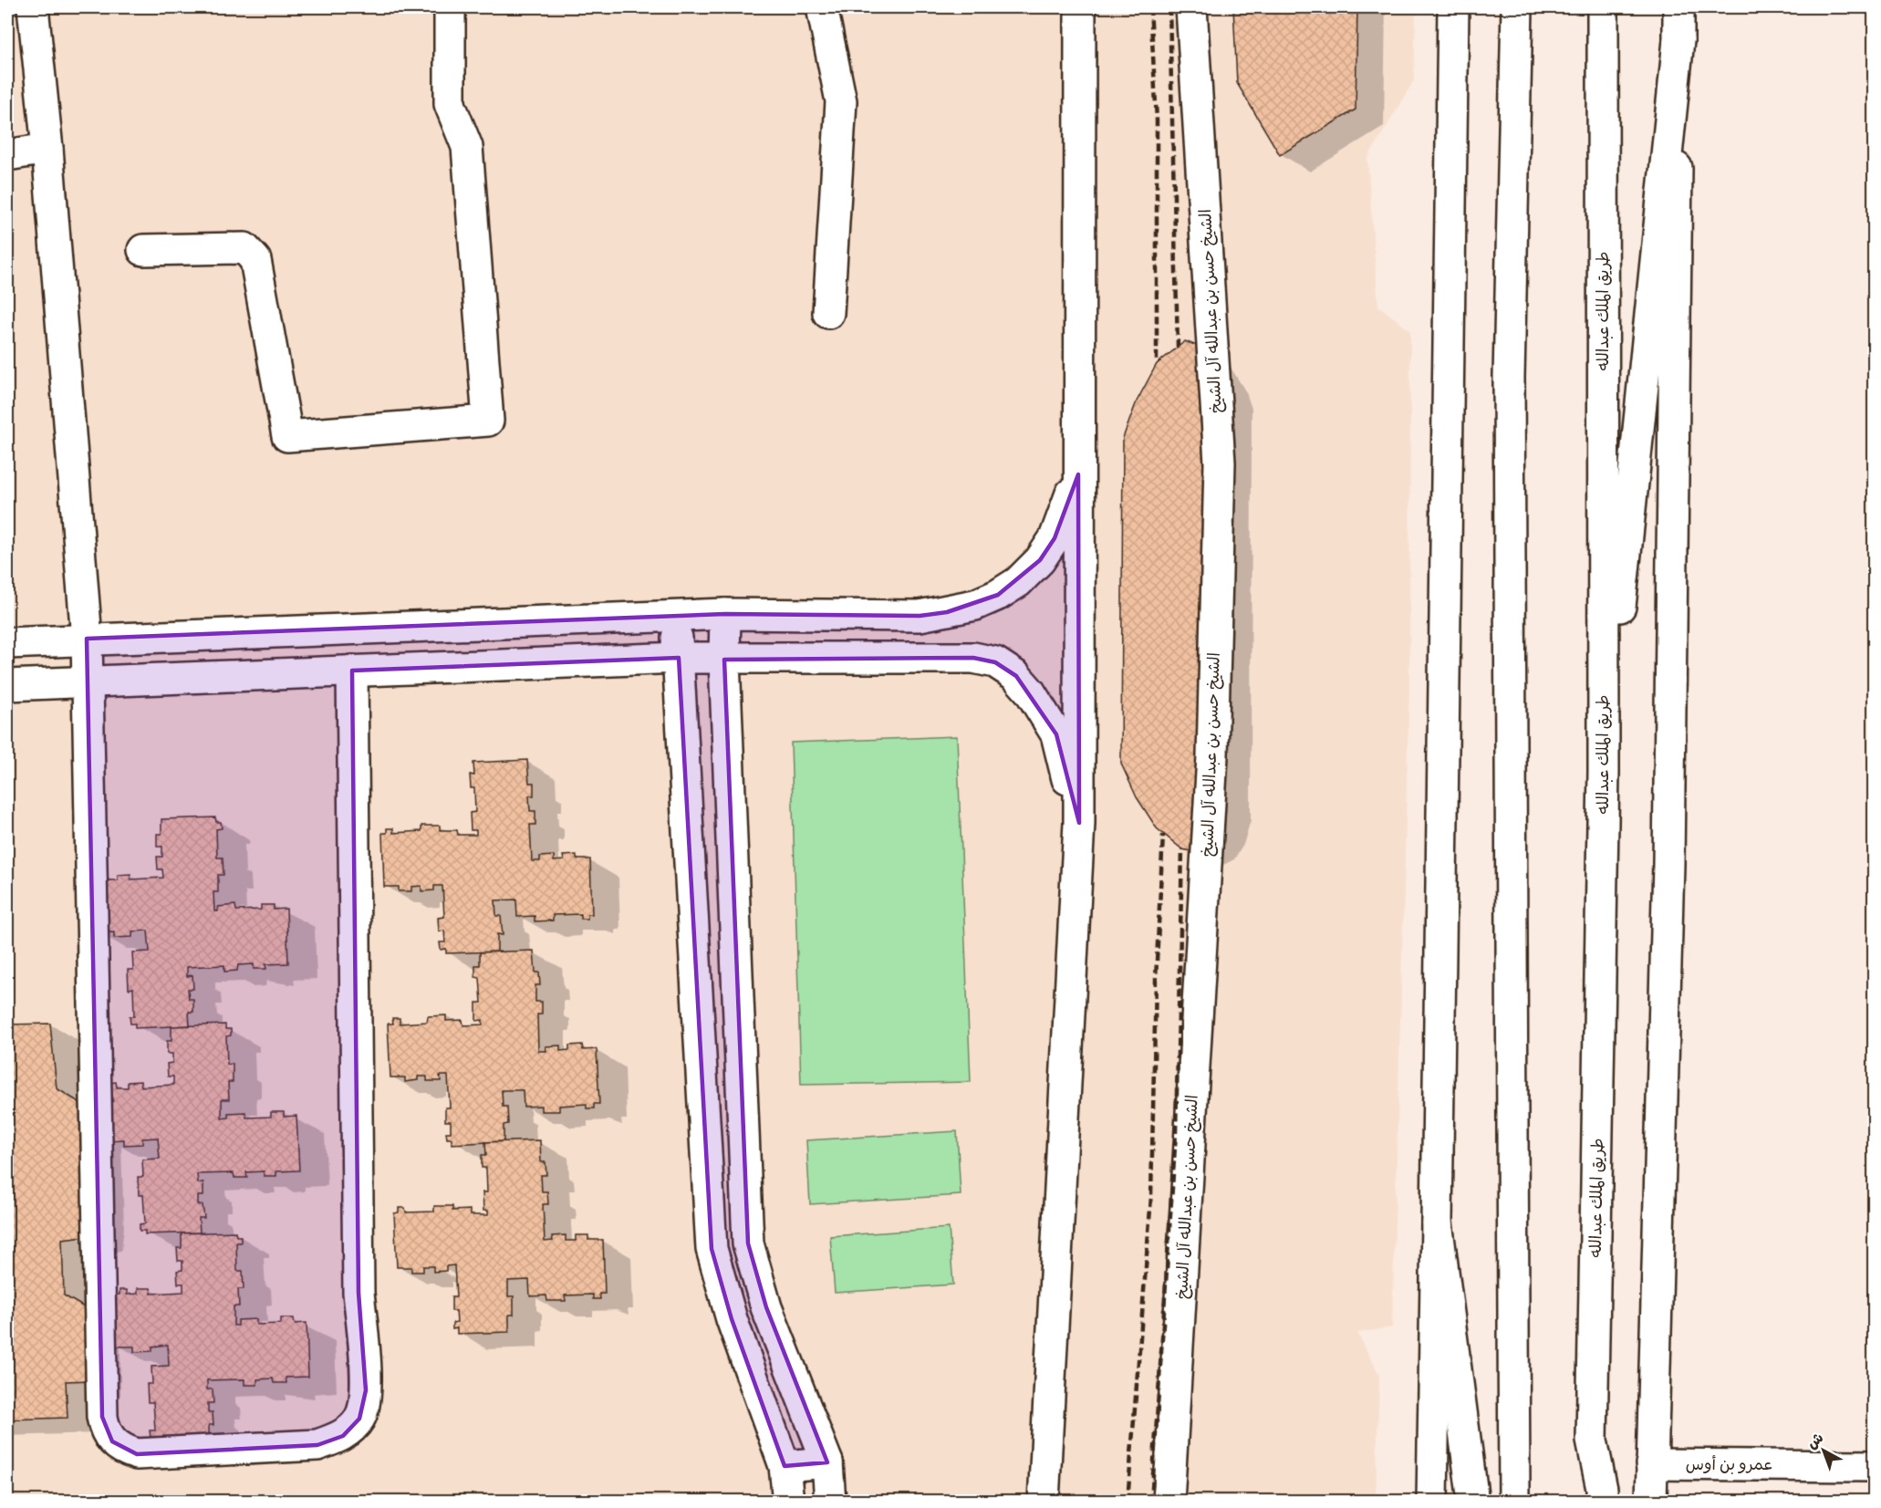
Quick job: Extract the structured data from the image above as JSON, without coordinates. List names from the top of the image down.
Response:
{
  "streets": {
    "main road": ["الشيخ حسن بن عبدالله آل الشيخ", "طريق الملك عبدالله", "عمرو بن أوس"]
  },
  "north": "top left"
}
